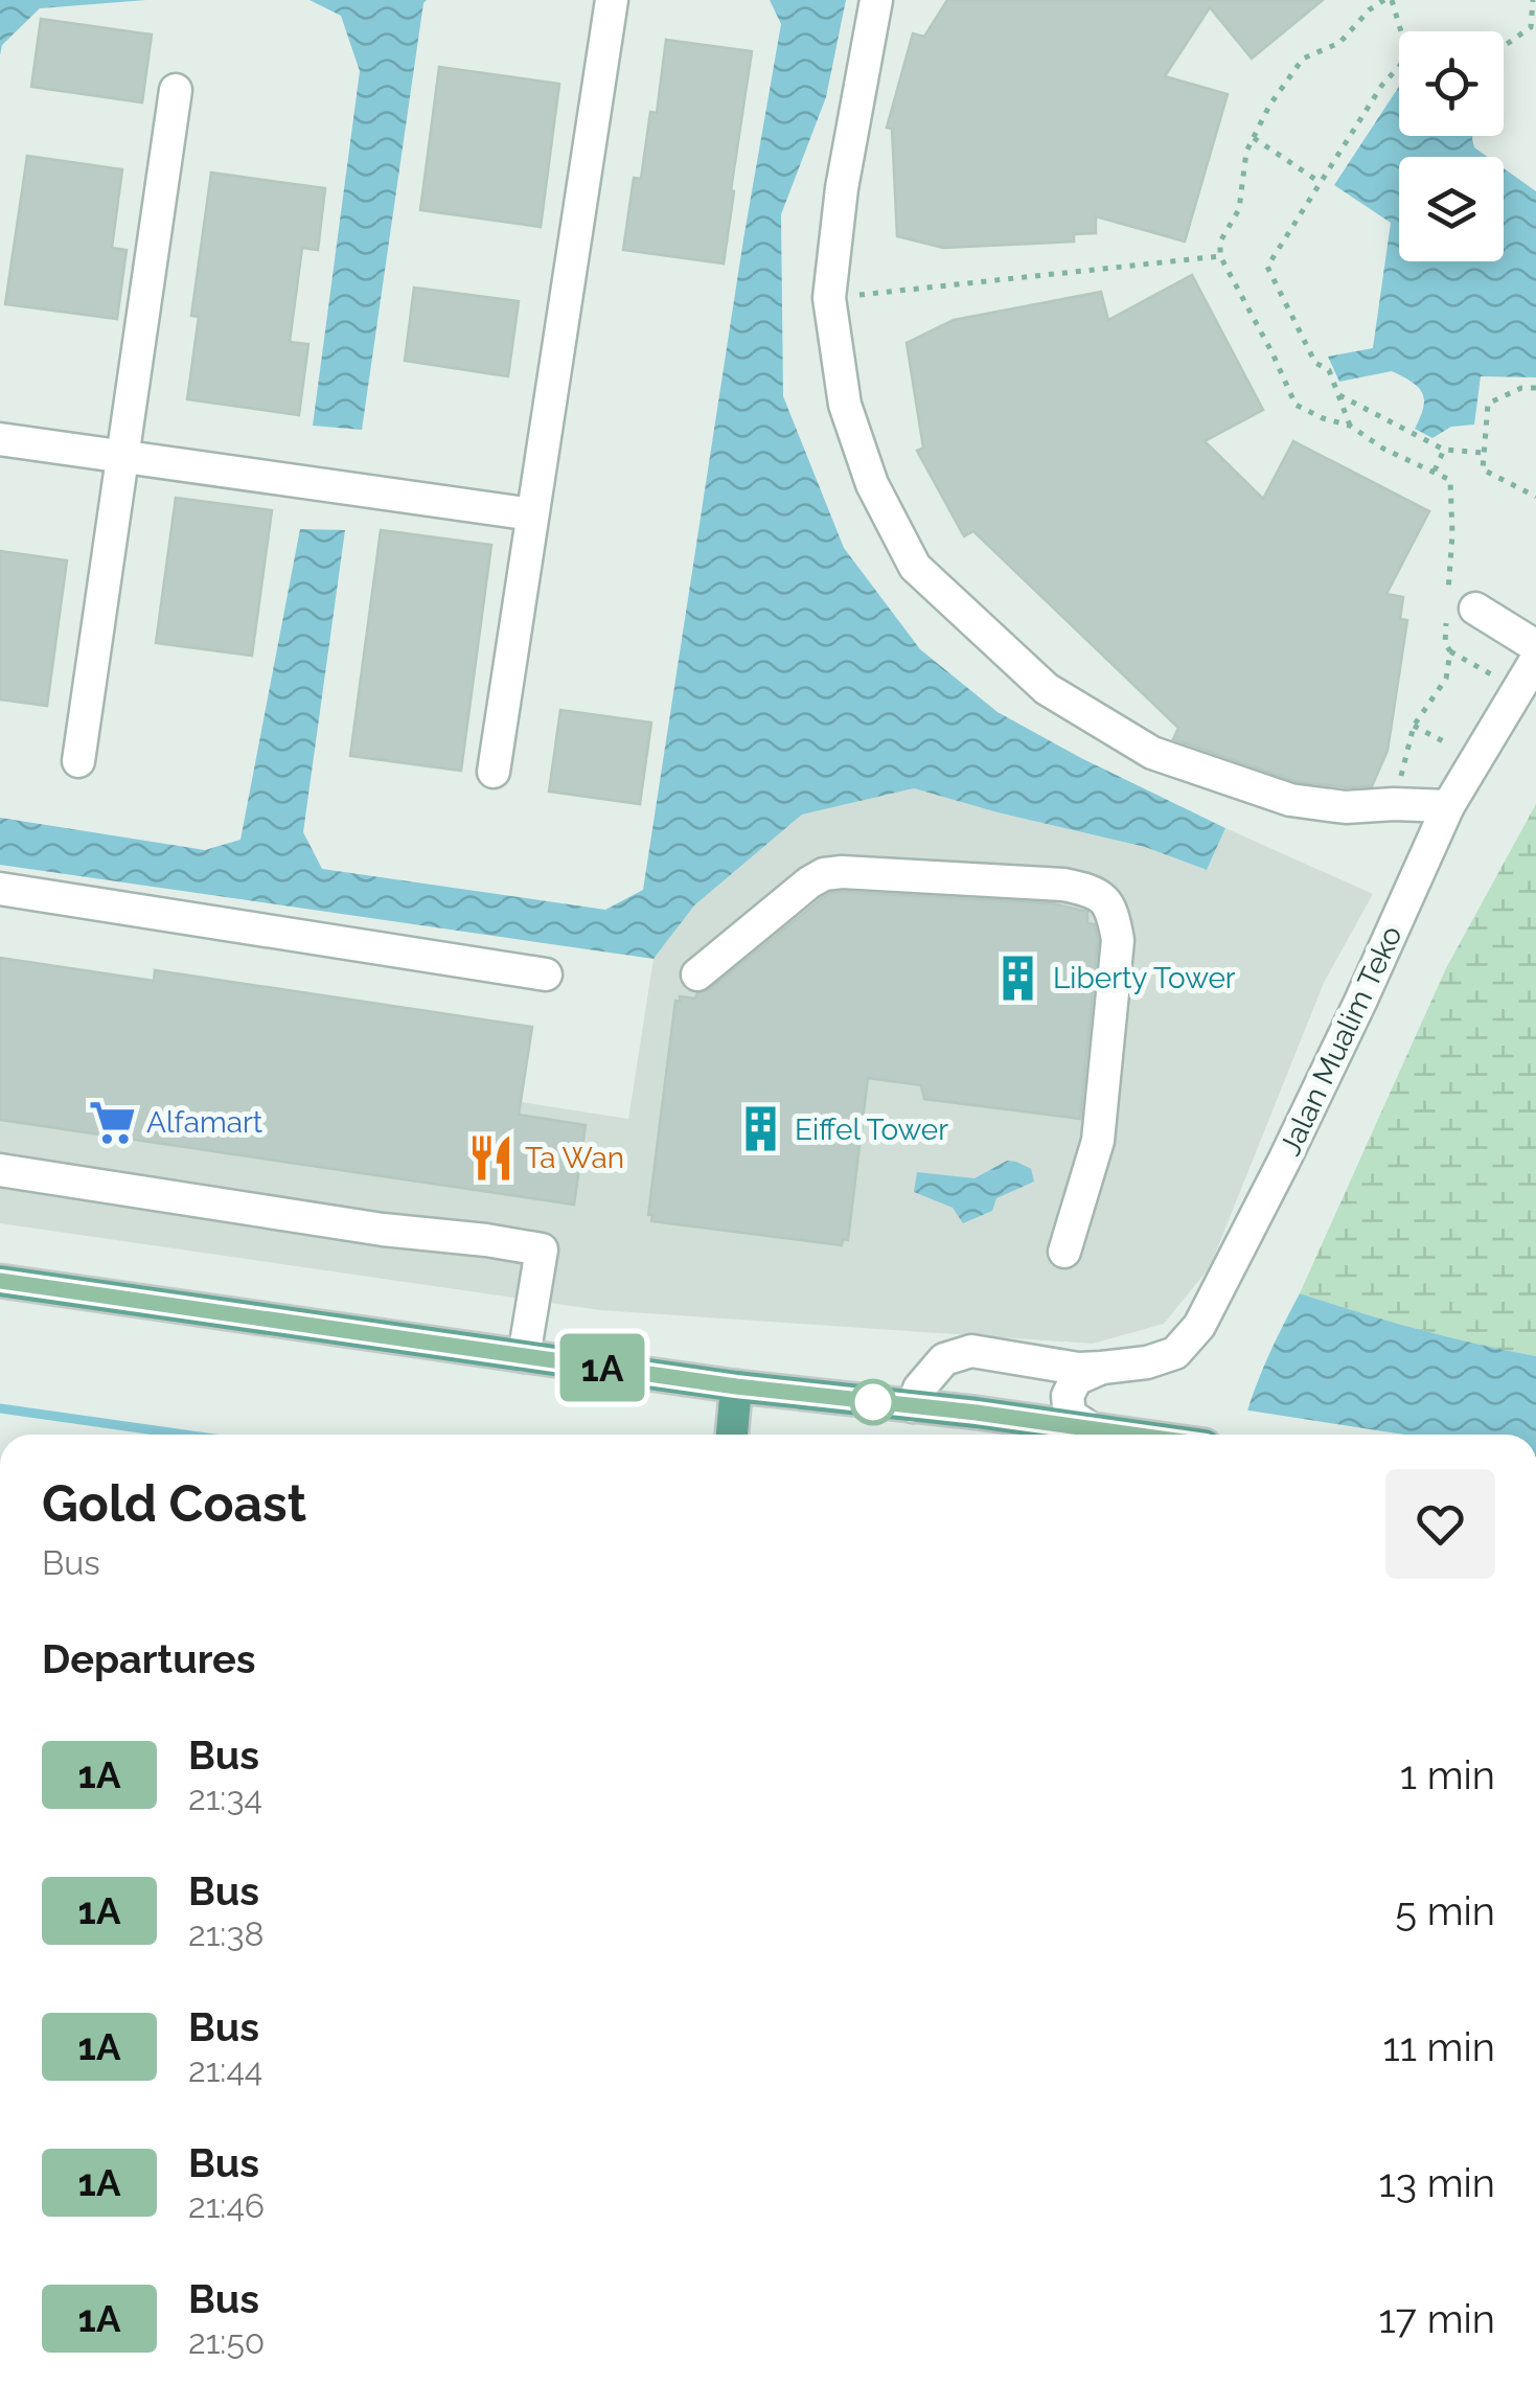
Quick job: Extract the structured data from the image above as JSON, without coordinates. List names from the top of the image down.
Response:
{
  "streets": {
    "street": ["Jalan Mualim Teko"]
  },
  "places": {
    "building": ["Liberty Tower", "Eiffel Tower"],
    "supermarket": ["Alfamart"],
    "restaurant": ["Ta Wan"]
  },
  "lines": ["bus line 1A"],
  "page": {
    "on_map": "1A",
    "heading": [
      ["Gold Coast", "Bus"],
      "Departures"
    ],
    "list": [
      {
        "mark": "1A",
        "name": "Bus",
        "note": "21:34",
        "value": "1 min"
      },
      {
        "mark": "1A",
        "name": "Bus",
        "note": "21:38",
        "value": "5 min"
      },
      {
        "mark": "1A",
        "name": "Bus",
        "note": "21:44",
        "value": "11 min"
      },
      {
        "mark": "1A",
        "name": "Bus",
        "note": "21:46",
        "value": "13 min"
      },
      {
        "mark": "1A",
        "name": "Bus",
        "note": "21:50",
        "value": "17 min"
      }
    ]
  }
}
